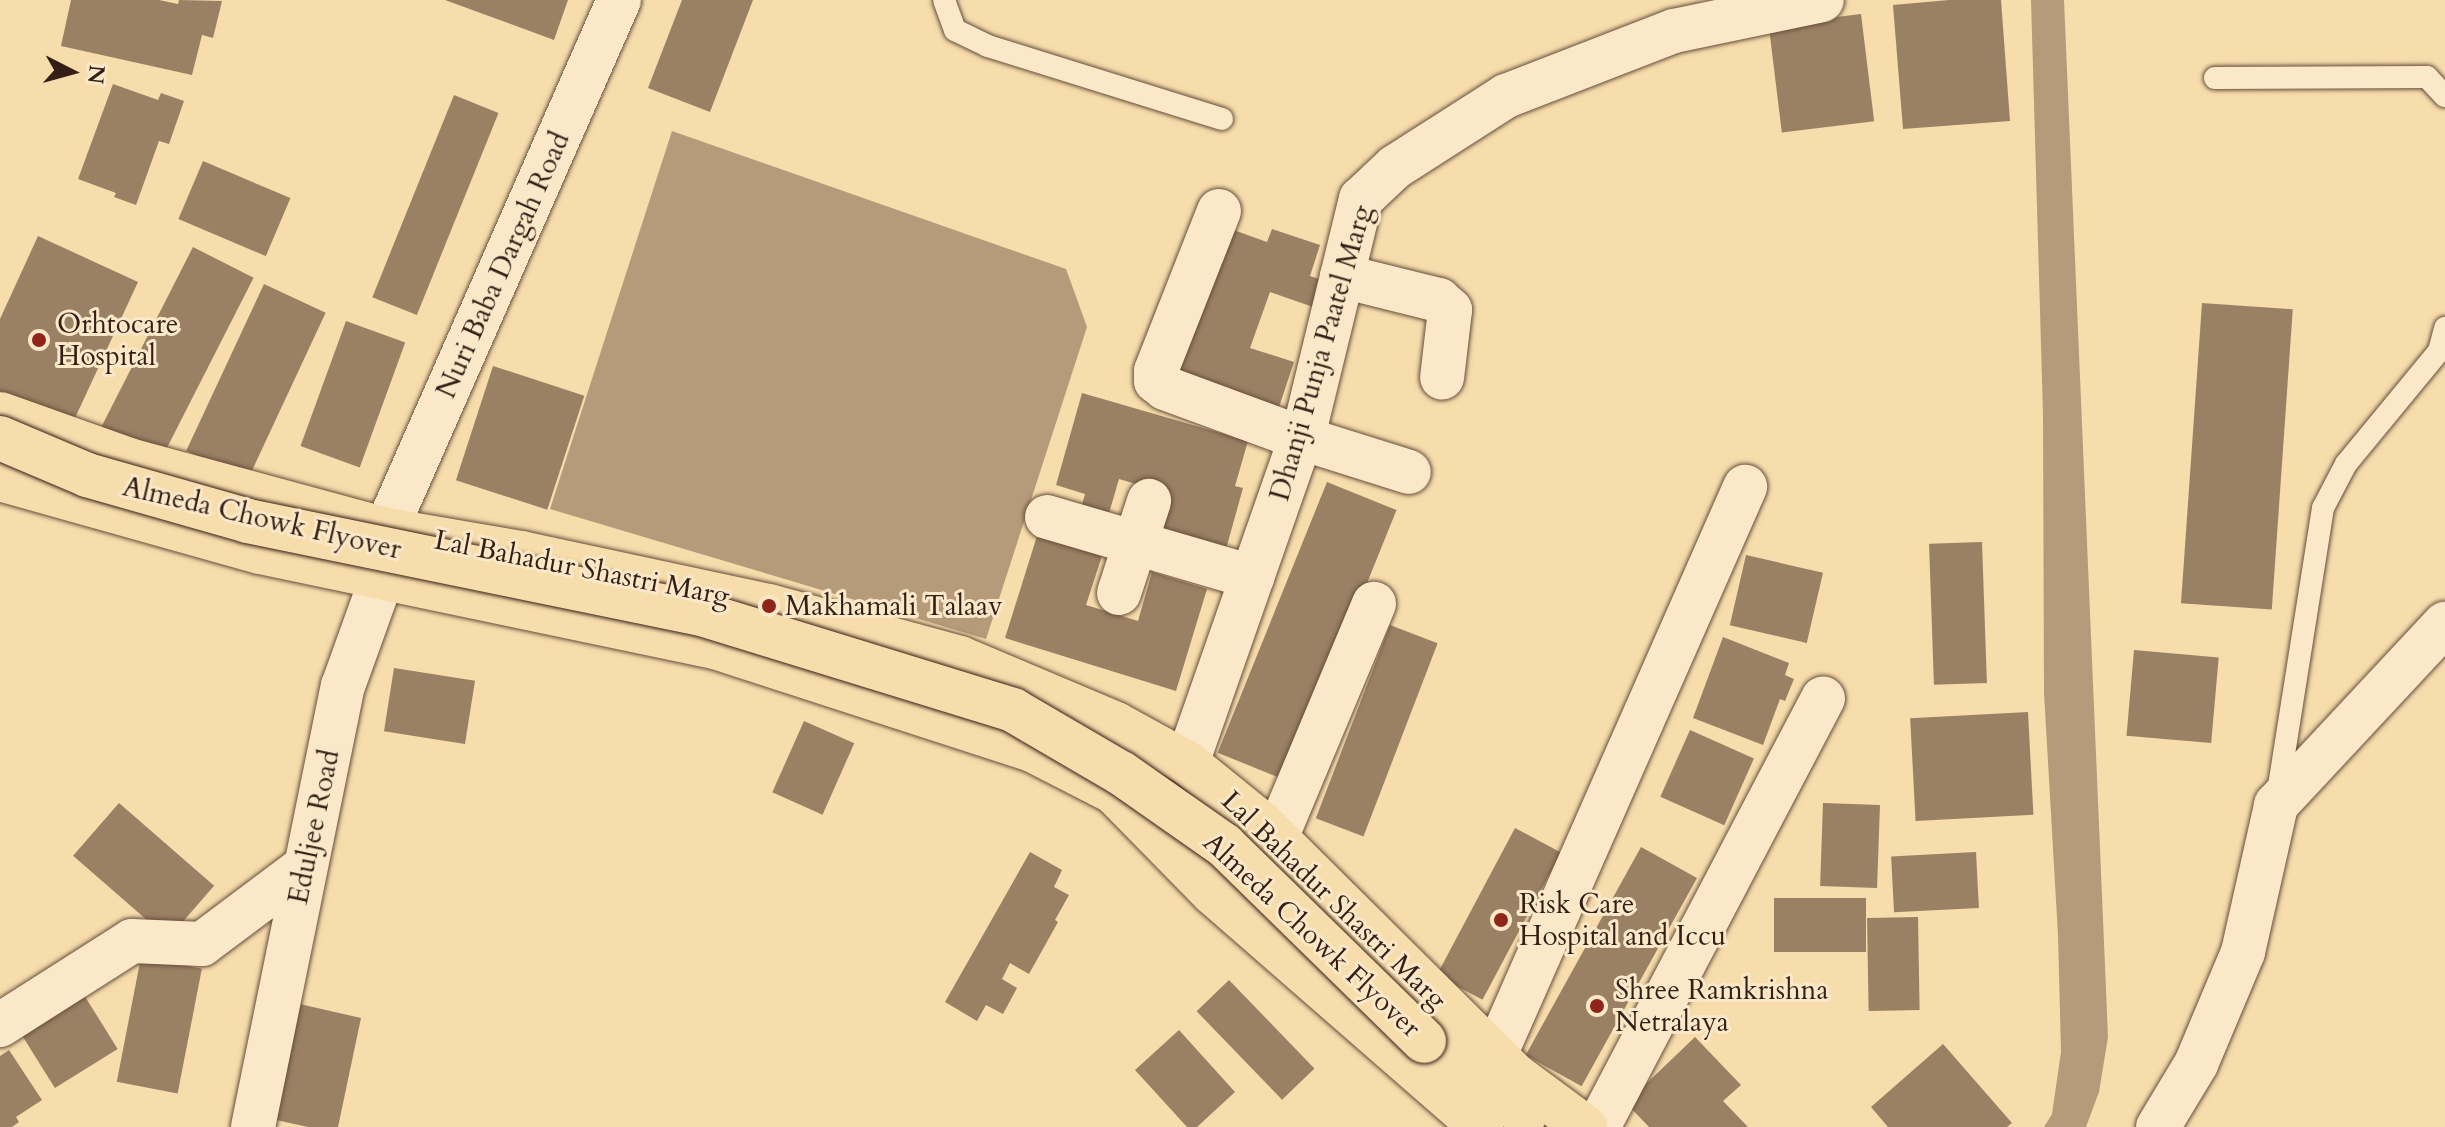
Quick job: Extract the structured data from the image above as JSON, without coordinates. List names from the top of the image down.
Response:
{
  "streets": {
    "main road": ["Almeda Chowk Flyover", "Lal Bahadur Shastri Marg"],
    "street": ["Nuri Baba Dargah Road", "Dhanji Punja Paatel Marg", "Eduljee Road"]
  },
  "crossings": [
    ["Nuri Baba Dargah Road", "Lal Bahadur Shastri Marg"],
    ["Nuri Baba Dargah Road", "Eduljee Road"],
    ["Dhanji Punja Paatel Marg", "Lal Bahadur Shastri Marg"],
    ["Almeda Chowk Flyover", "Lal Bahadur Shastri Marg"],
    ["Lal Bahadur Shastri Marg", "Eduljee Road"]
  ],
  "places": [
    "Orhtocare Hospital",
    "Makhamali Talaav",
    "Risk Care Hospital and Iccu",
    "Shree Ramkrishna Netralaya"
  ],
  "north": "right"
}
